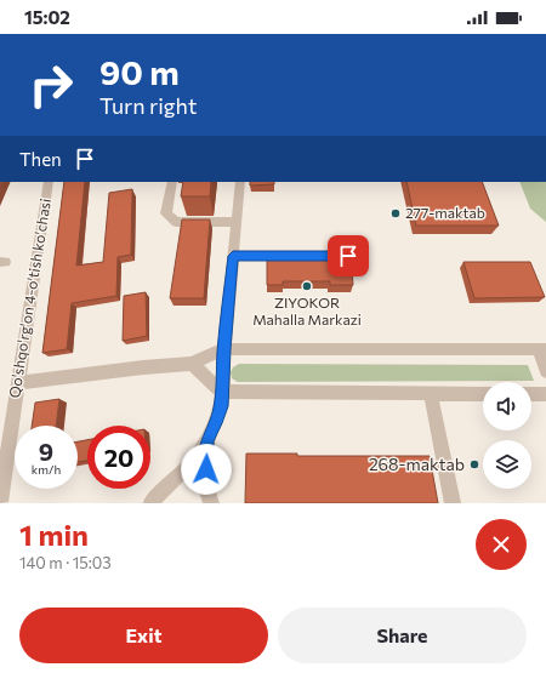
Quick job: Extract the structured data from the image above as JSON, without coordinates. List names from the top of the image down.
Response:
{
  "streets": {
    "street": ["Qo'shqo'rg'on 4-o'tish ko'chasi"]
  },
  "places": ["277-maktab", "ZIYOKOR Mahalla Markazi", "268-maktab"],
  "page": {
    "status": "15:02",
    "turn": ["90 m", "Turn right"],
    "then": "Then",
    "speed": "9 km/h",
    "limit": "20",
    "heading": ["1 min", "140 m · 15:03"],
    "buttons": ["Exit", "Share"]
  }
}
